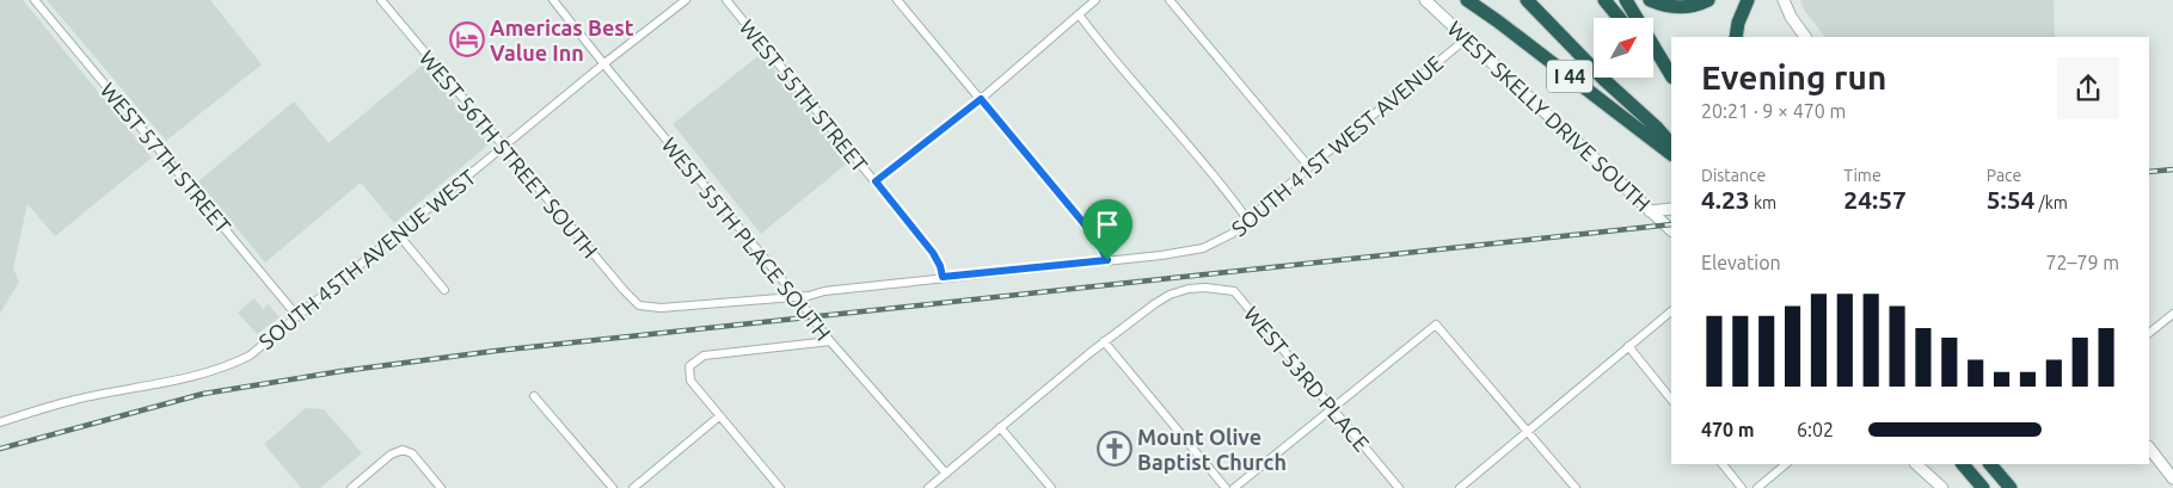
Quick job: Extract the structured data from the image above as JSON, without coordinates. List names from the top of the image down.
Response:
{
  "streets": {
    "highway": ["I 44"],
    "street": [
      "WEST 55TH STREET",
      "WEST SKELLY DRIVE SOUTH",
      "SOUTH 41ST WEST AVENUE",
      "WEST 56TH STREET SOUTH",
      "WEST 57TH STREET",
      "WEST 55TH PLACE SOUTH",
      "SOUTH 45TH AVENUE WEST",
      "WEST 53RD PLACE"
    ]
  },
  "crossings": [
    ["WEST 55TH STREET", "SOUTH 41ST WEST AVENUE"],
    ["WEST SKELLY DRIVE SOUTH", "SOUTH 41ST WEST AVENUE"],
    ["SOUTH 41ST WEST AVENUE", "WEST 56TH STREET SOUTH"],
    ["SOUTH 41ST WEST AVENUE", "WEST 55TH PLACE SOUTH"],
    ["WEST 56TH STREET SOUTH", "SOUTH 45TH AVENUE WEST"],
    ["WEST 57TH STREET", "SOUTH 45TH AVENUE WEST"],
    ["WEST 55TH PLACE SOUTH", "SOUTH 45TH AVENUE WEST"]
  ],
  "places": {
    "hotel": ["Americas Best Value Inn"],
    "church": ["Mount Olive Baptist Church"]
  },
  "north": "top right",
  "page": {
    "heading": ["Evening run", "20:21 · 9 × 470 m"],
    "stats": [
      ["Distance", "4.23 km"],
      ["Time", "24:57"],
      ["Pace", "5:54 /km"]
    ],
    "chart": ["Elevation", "72–79 m"],
    "list": [
      {
        "name": "470 m",
        "note": "6:02"
      }
    ]
  }
}
